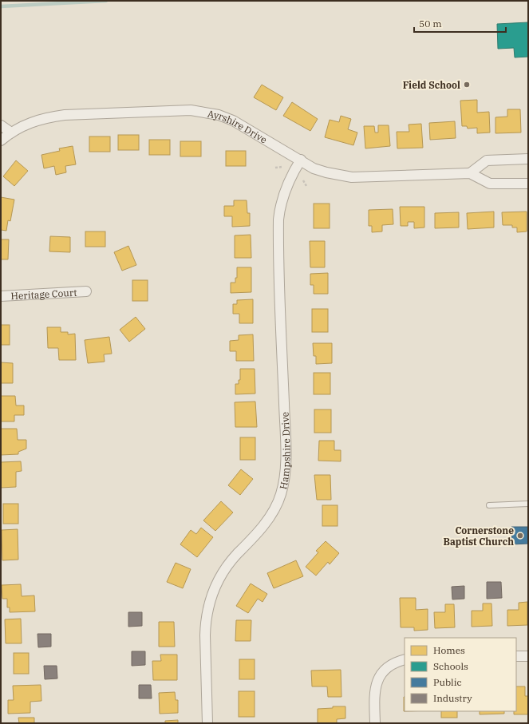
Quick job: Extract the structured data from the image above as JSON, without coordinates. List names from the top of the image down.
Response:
{
  "streets": {
    "street": ["Ayrshire Drive", "Heritage Court", "Hampshire Drive"]
  },
  "crossings": [
    ["Ayrshire Drive", "Hampshire Drive"]
  ],
  "places": ["Field School", "Cornerstone Baptist Church"],
  "legend": [
    "Homes",
    "Schools",
    "Public",
    "Industry"
  ],
  "scale_bar": "50 m"
}
